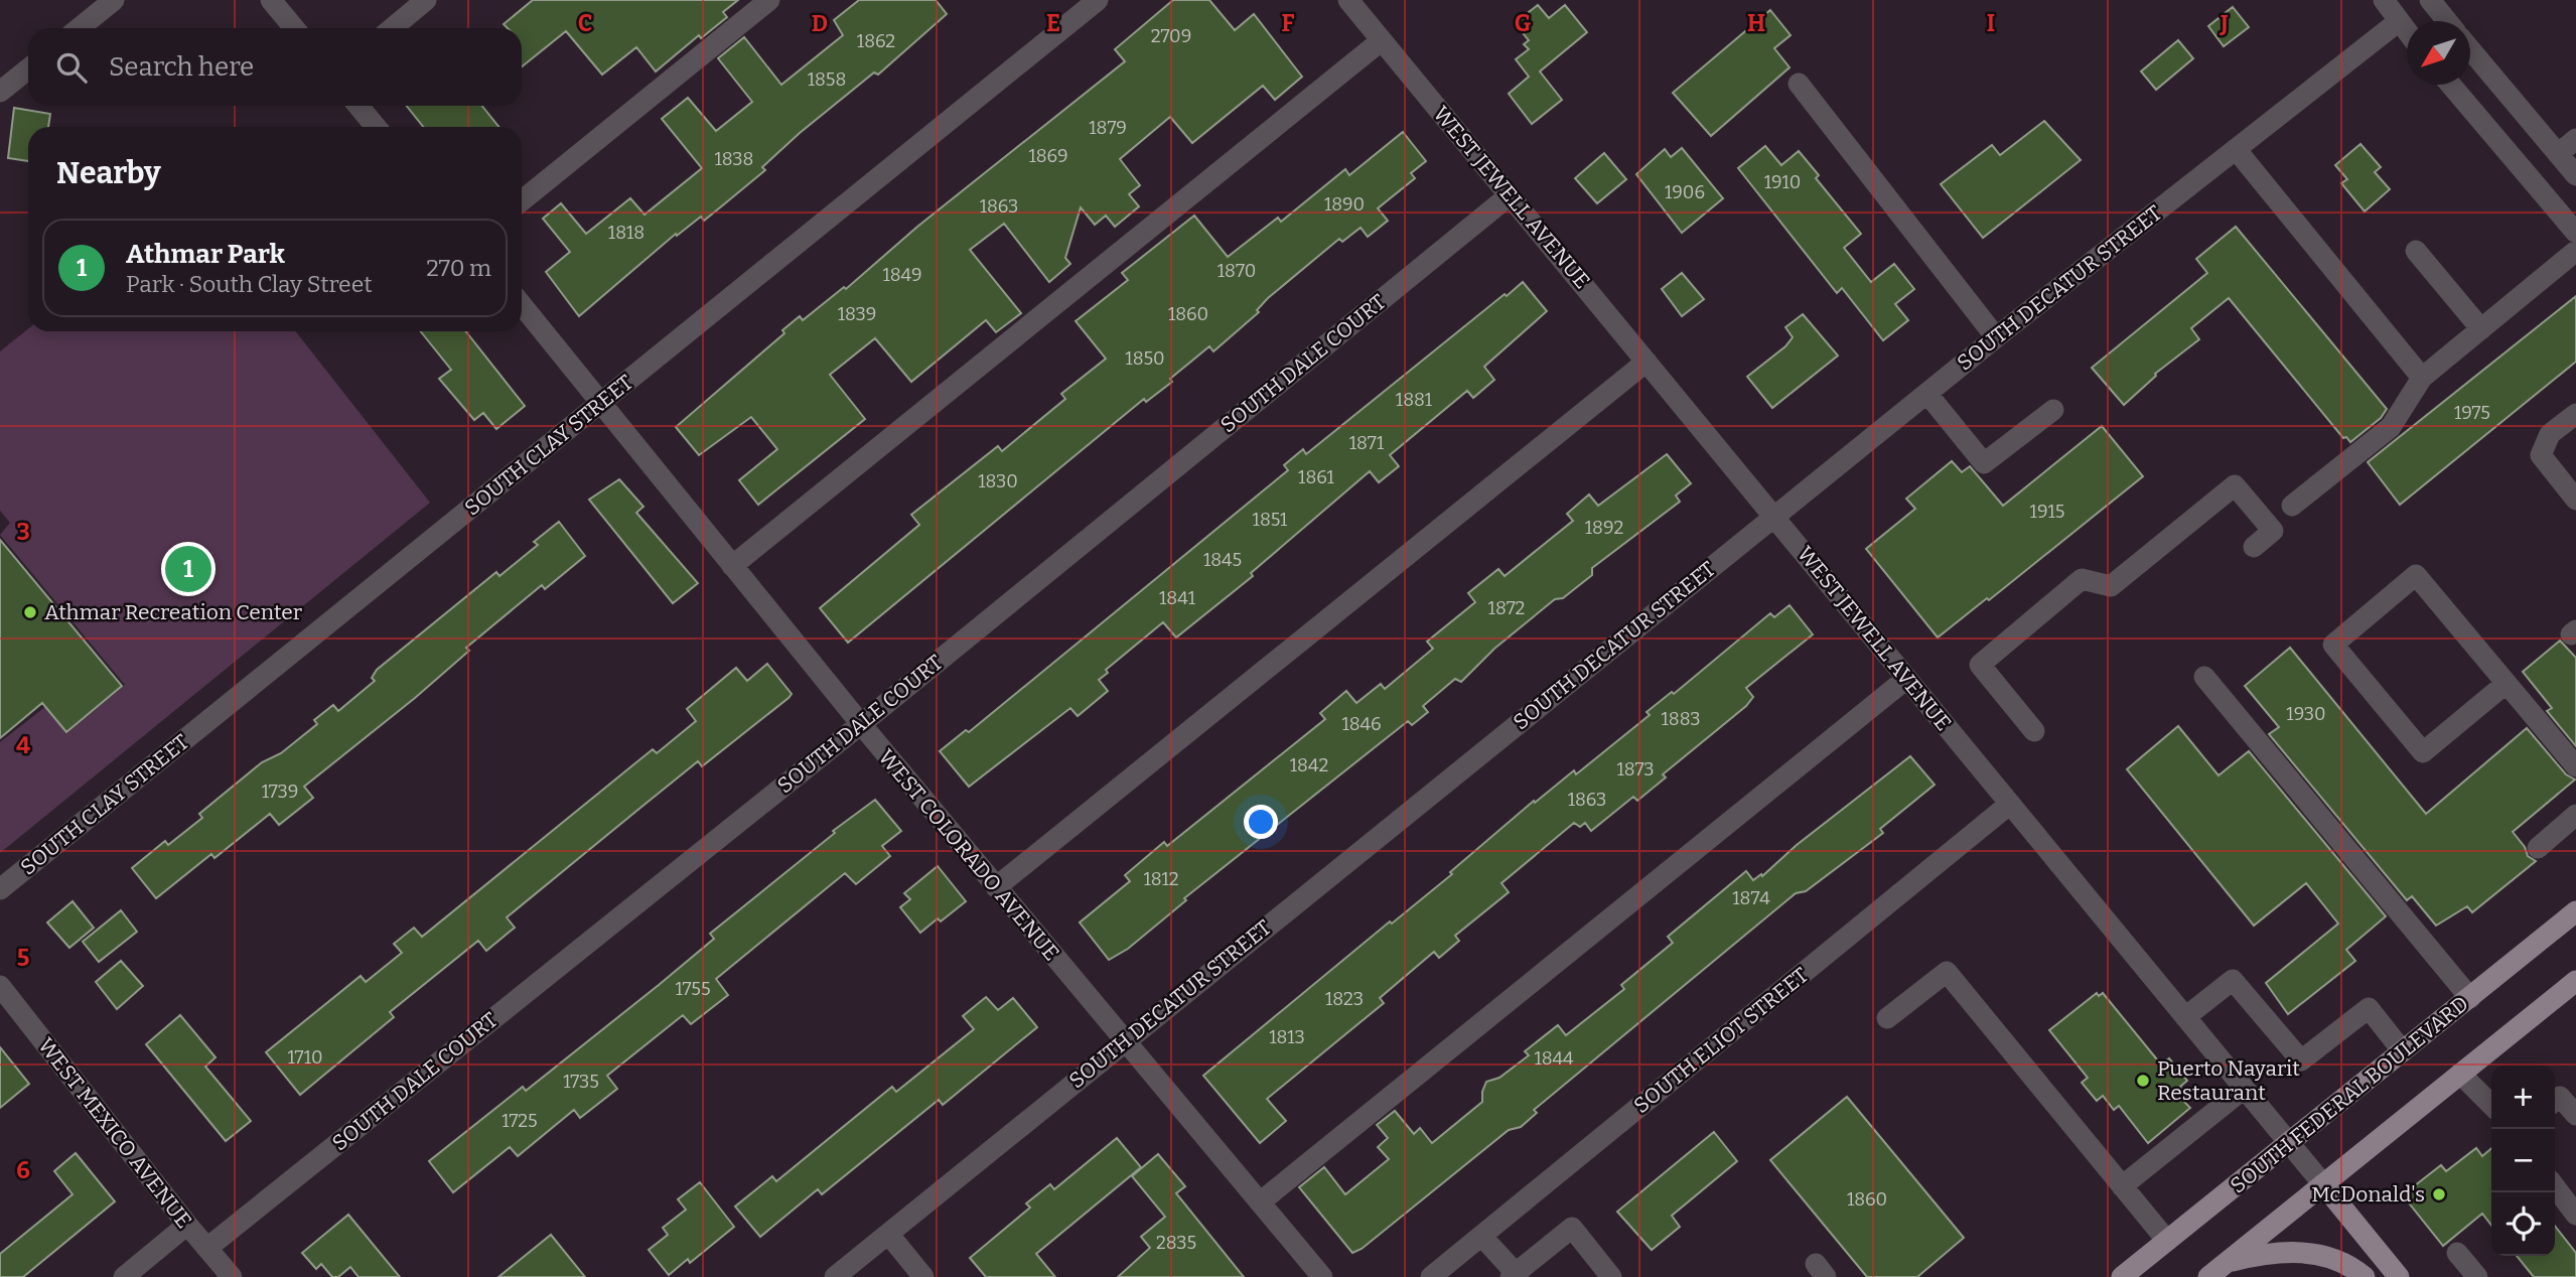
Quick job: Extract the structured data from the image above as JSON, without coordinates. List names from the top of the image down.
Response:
{
  "streets": {
    "main road": ["WEST JEWELL AVENUE", "SOUTH FEDERAL BOULEVARD"],
    "street": [
      "SOUTH DECATUR STREET",
      "SOUTH DALE COURT",
      "SOUTH CLAY STREET",
      "WEST COLORADO AVENUE",
      "SOUTH ELIOT STREET",
      "WEST MEXICO AVENUE"
    ]
  },
  "crossings": [
    ["WEST JEWELL AVENUE", "SOUTH DECATUR STREET"],
    ["WEST JEWELL AVENUE", "SOUTH DALE COURT"],
    ["WEST JEWELL AVENUE", "SOUTH ELIOT STREET"],
    ["WEST JEWELL AVENUE", "SOUTH FEDERAL BOULEVARD"],
    ["SOUTH DECATUR STREET", "WEST COLORADO AVENUE"],
    ["SOUTH DALE COURT", "WEST COLORADO AVENUE"],
    ["SOUTH DALE COURT", "WEST MEXICO AVENUE"],
    ["SOUTH CLAY STREET", "WEST COLORADO AVENUE"]
  ],
  "places": ["Athmar Recreation Center", "Puerto Nayarit Restaurant", "McDonald's"],
  "house_numbers": [
    "2709",
    "1862",
    "1858",
    "1879",
    "1869",
    "1838",
    "1910",
    "1906",
    "1890",
    "1863",
    "1818",
    "1870",
    "1849",
    "1839",
    "1860",
    "1850",
    "1881",
    "1975",
    "1871",
    "1861",
    "1830",
    "1915",
    "1851",
    "1892",
    "1845",
    "1841",
    "1872",
    "1930",
    "1883",
    "1846",
    "1842",
    "1873",
    "1739",
    "1863",
    "1812",
    "1874",
    "1755",
    "1823",
    "1813",
    "1710",
    "1844",
    "1735",
    "1725",
    "1860",
    "2835"
  ],
  "north": "bottom left",
  "page": {
    "search": "Search here",
    "heading": "Nearby",
    "list": [
      {
        "mark": "1",
        "name": "Athmar Park",
        "note": "Park · South Clay Street",
        "value": "270 m"
      }
    ],
    "pins": "1",
    "map_buttons": ["+", "−"]
  },
  "grid": {
    "columns": [
      "C",
      "D",
      "E",
      "F",
      "G",
      "H",
      "I",
      "J"
    ],
    "rows": [
      "3",
      "4",
      "5",
      "6"
    ]
  }
}
